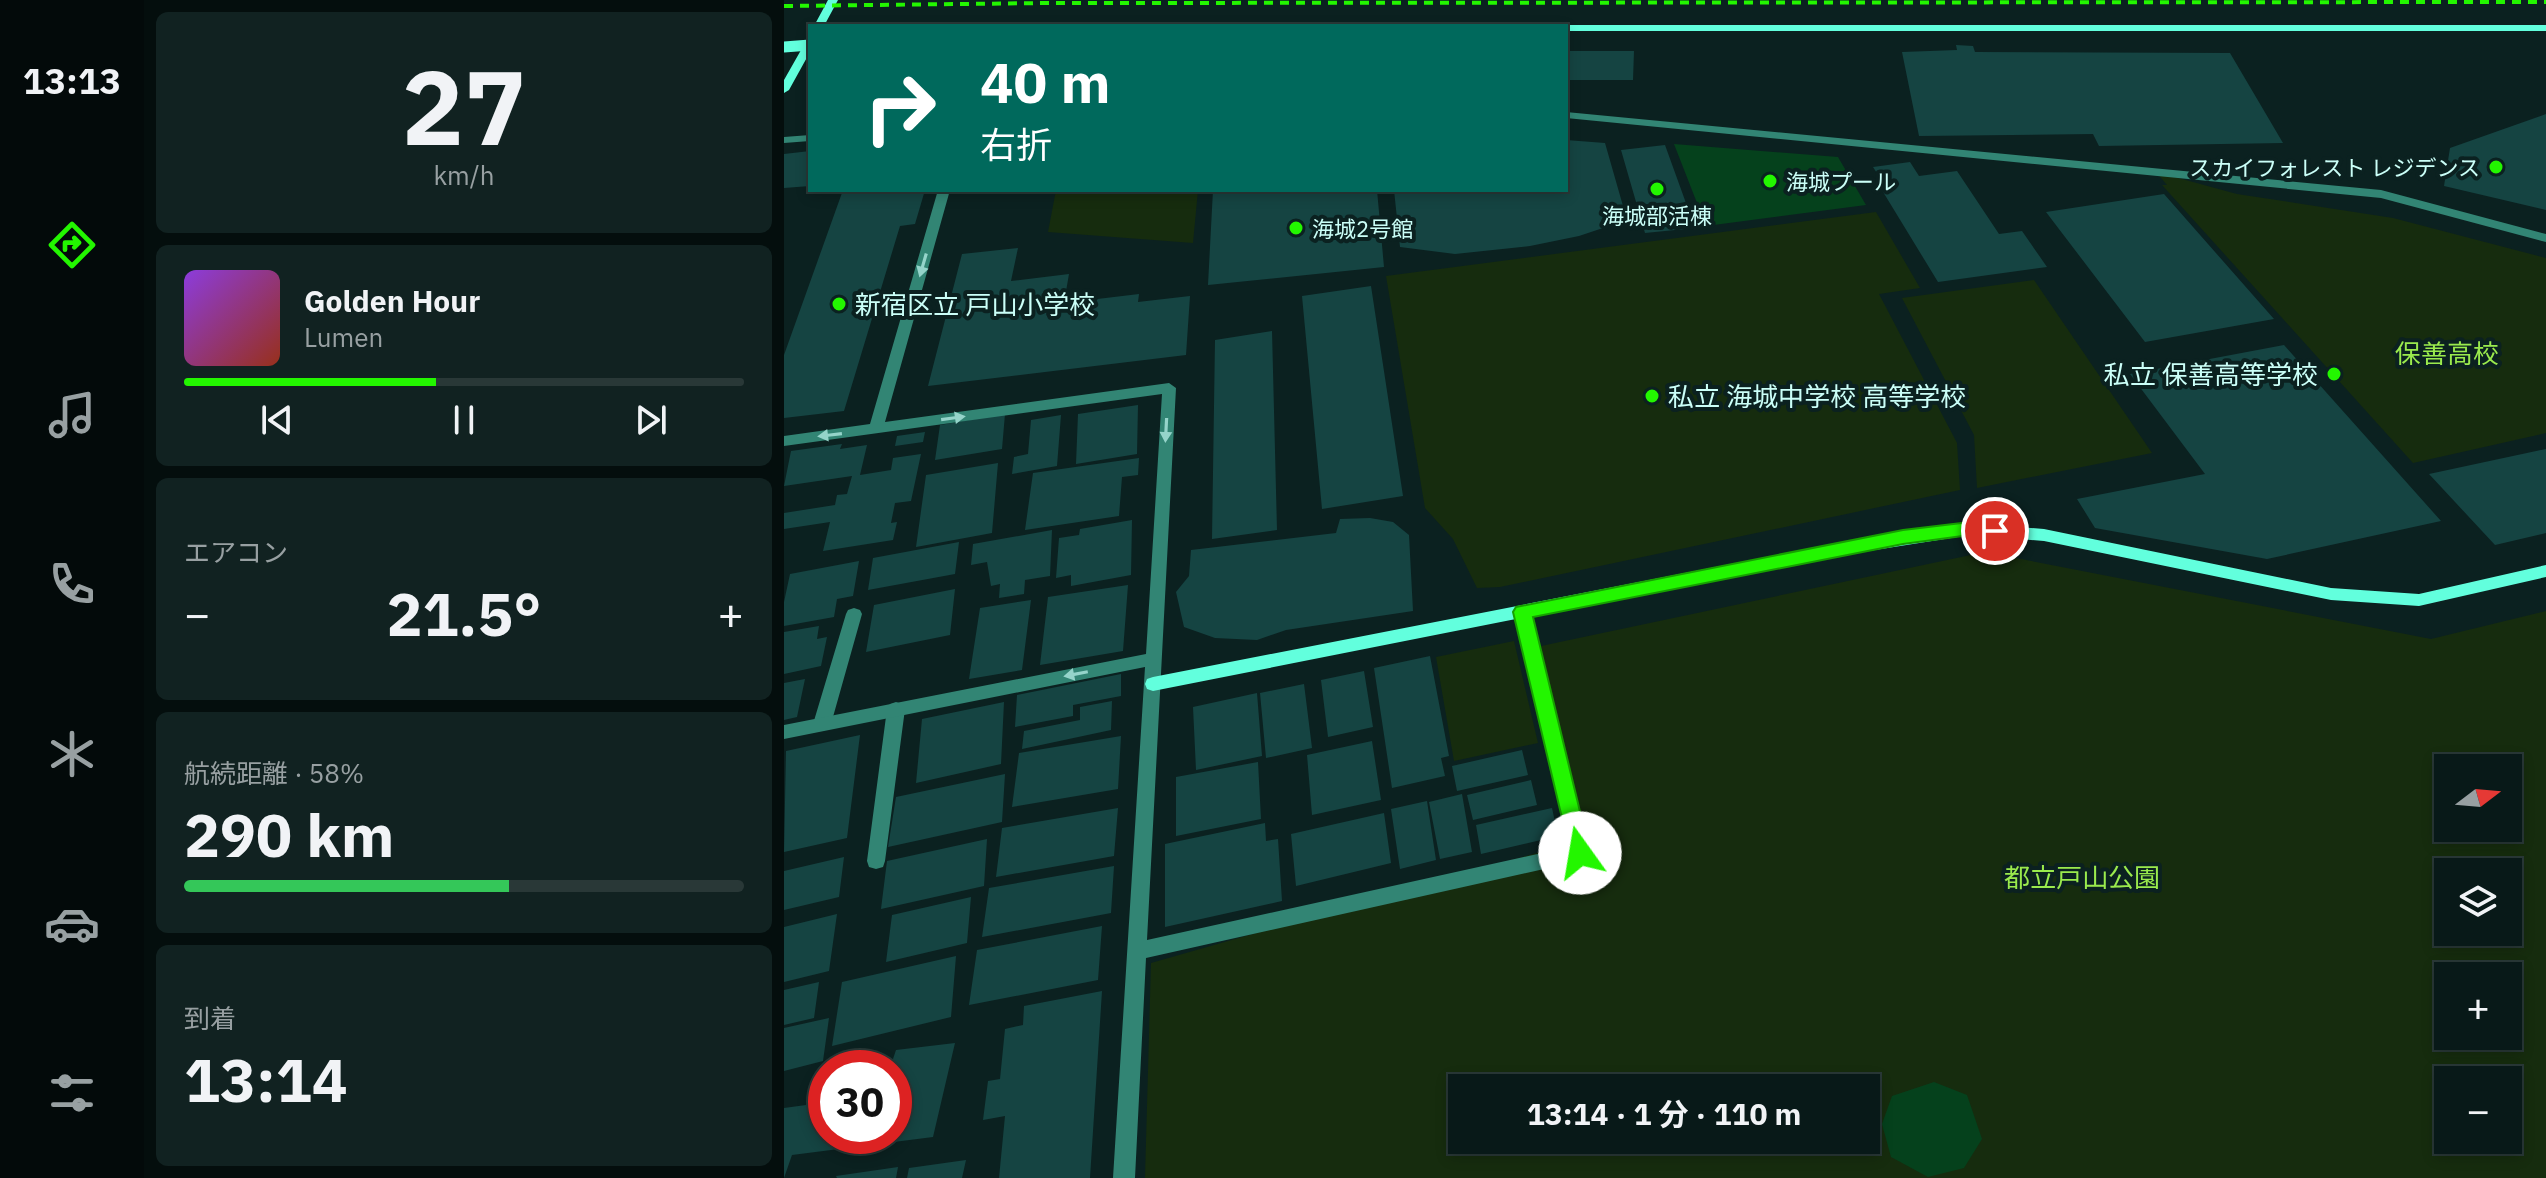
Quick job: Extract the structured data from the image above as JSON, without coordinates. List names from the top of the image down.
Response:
{
  "parks": ["保善高校", "都立戸山公園"],
  "places": [
    "スカイフォレスト レジデンス",
    "海城プール",
    "海城部活棟",
    "海城2号館",
    "新宿区立 戸山小学校",
    "私立 保善高等学校",
    "私立 海城中学校 高等学校"
  ],
  "north": "right",
  "page": {
    "tabs": "13:13",
    "tile": [
      ["27", "km/h"],
      "エアコン",
      ["航続距離 · 58%", "290 km"],
      ["到着", "13:14"]
    ],
    "turn": ["40 m", "右折"],
    "song": ["Golden Hour", "Lumen"],
    "heat": ["−", "21.5°", "+"],
    "map_buttons": ["+", "−"],
    "limit": "30",
    "trip": "13:14 · 1 分 · 110 m"
  }
}
